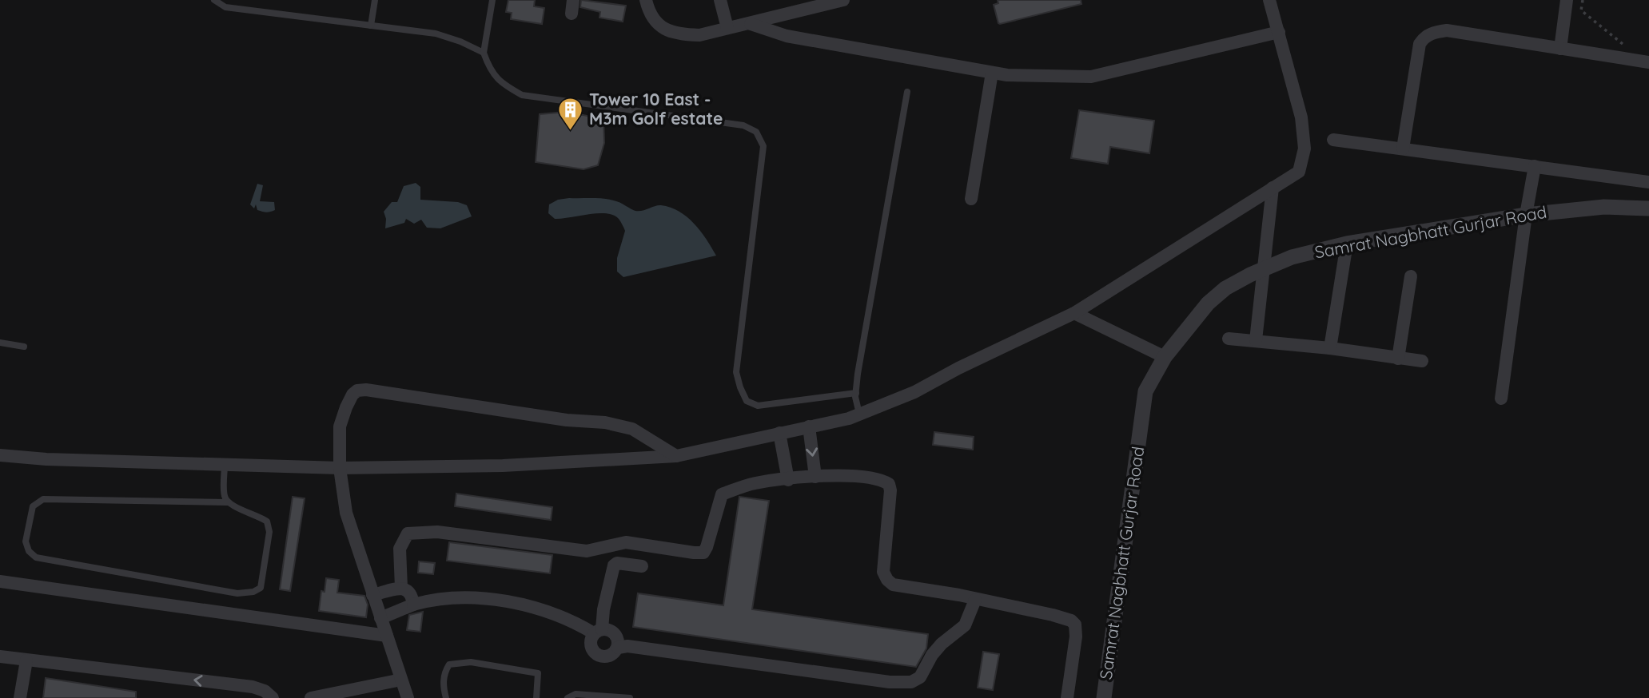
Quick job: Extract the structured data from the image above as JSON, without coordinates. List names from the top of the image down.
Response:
{
  "streets": {
    "street": ["Samrat Nagbhatt Gurjar Road"]
  },
  "places": {
    "building": ["Tower 10 East - M3m Golf estate"]
  }
}
